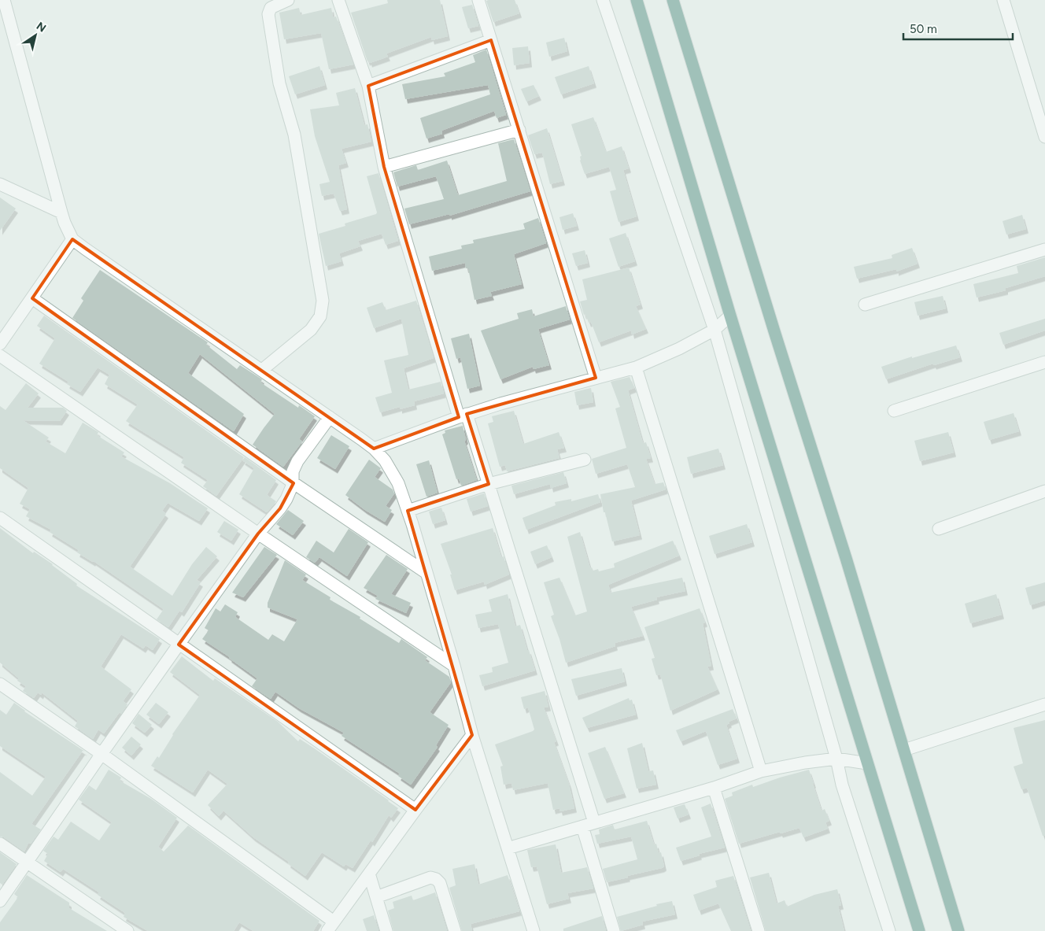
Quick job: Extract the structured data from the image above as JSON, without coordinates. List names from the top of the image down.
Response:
{
  "scale_bar": "50 m",
  "north": "top right"
}
